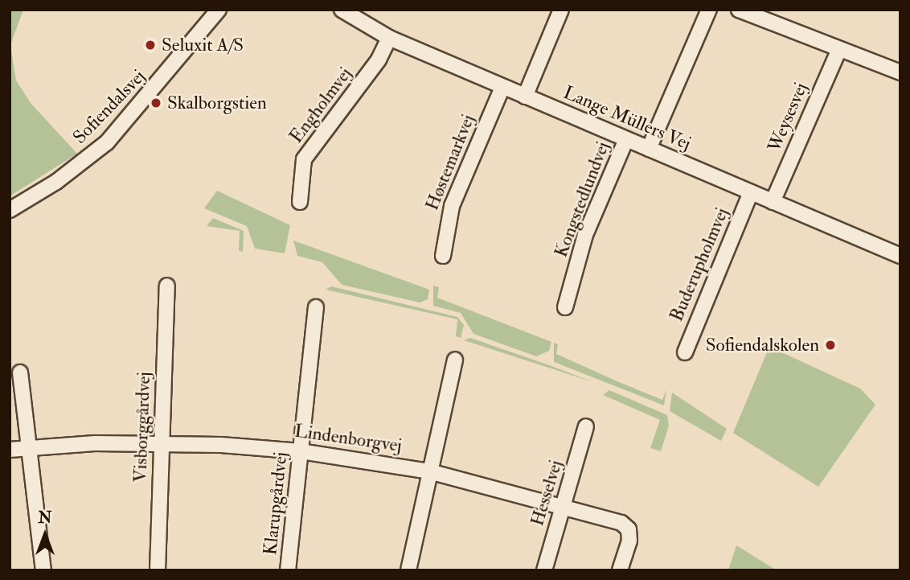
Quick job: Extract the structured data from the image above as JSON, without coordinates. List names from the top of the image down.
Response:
{
  "streets": {
    "street": [
      "Engholmvej",
      "Sofiendalsvej",
      "Weysesvej",
      "Lange Müllers Vej",
      "Høstemarkvej",
      "Kongstedlundvej",
      "Buderupholmvej",
      "Visborggårdvej",
      "Lindenborgvej",
      "Hesselvej",
      "Klarupgårdvej"
    ]
  },
  "crossings": [
    ["Engholmvej", "Lange Müllers Vej"],
    ["Weysesvej", "Lange Müllers Vej"],
    ["Lange Müllers Vej", "Høstemarkvej"],
    ["Lange Müllers Vej", "Kongstedlundvej"],
    ["Lange Müllers Vej", "Buderupholmvej"],
    ["Visborggårdvej", "Lindenborgvej"],
    ["Lindenborgvej", "Hesselvej"],
    ["Lindenborgvej", "Klarupgårdvej"]
  ],
  "places": ["Seluxit A/S", "Skalborgstien", "Sofiendalskolen"],
  "north": "top"
}
